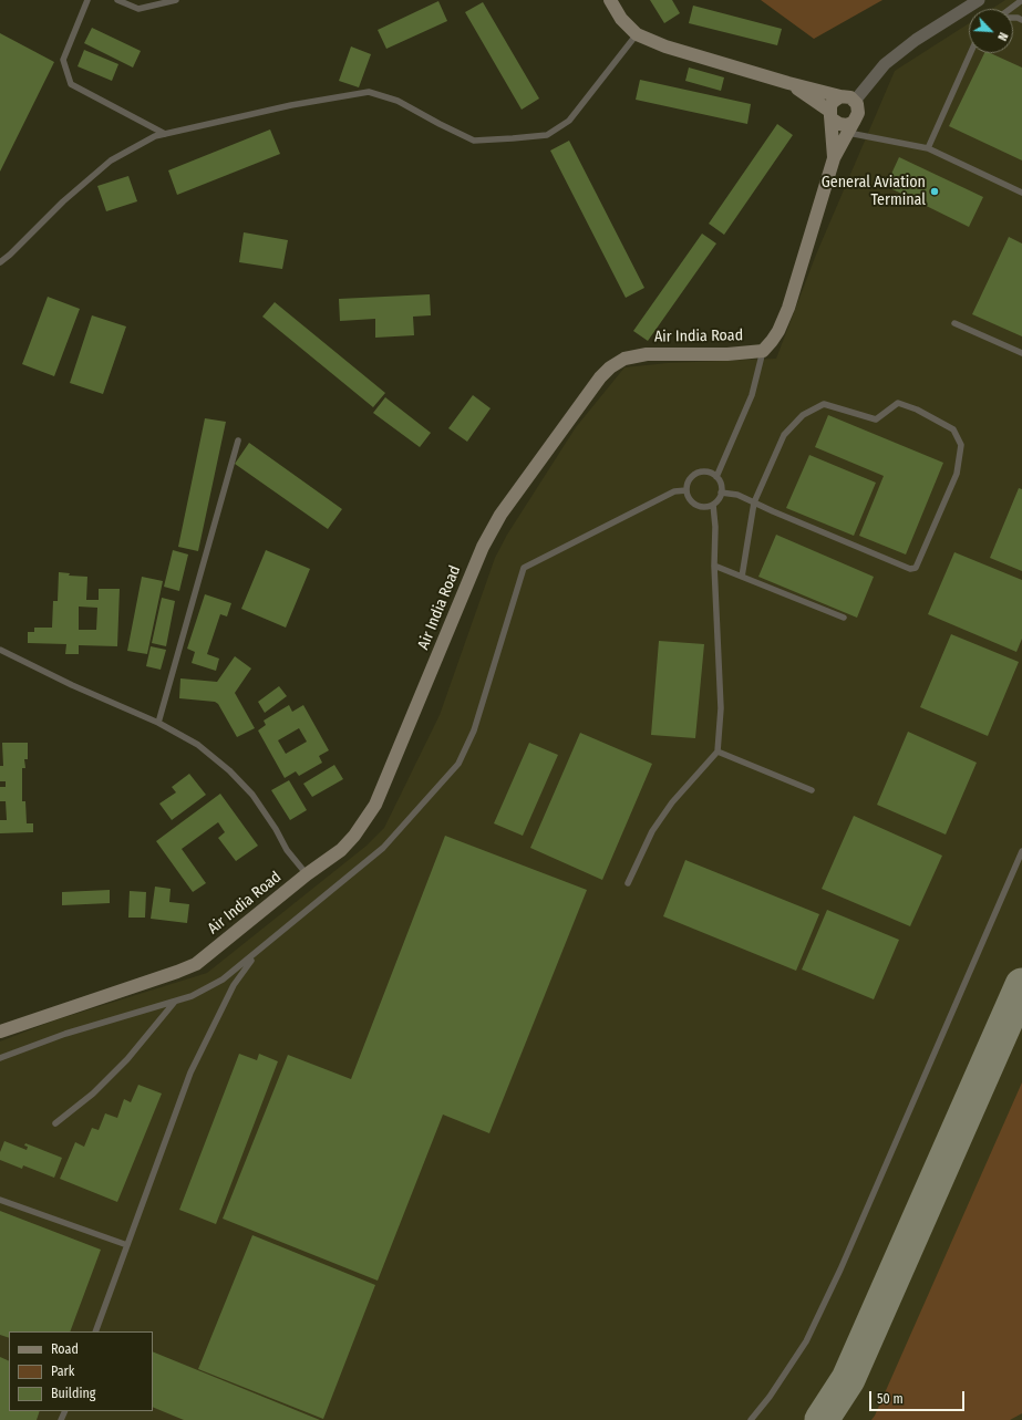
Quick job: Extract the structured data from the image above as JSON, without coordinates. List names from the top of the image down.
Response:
{
  "streets": {
    "street": ["Air India Road"]
  },
  "places": ["General Aviation Terminal"],
  "legend": ["Road", "Park", "Building"],
  "scale_bar": "50 m",
  "north": "bottom right"
}
